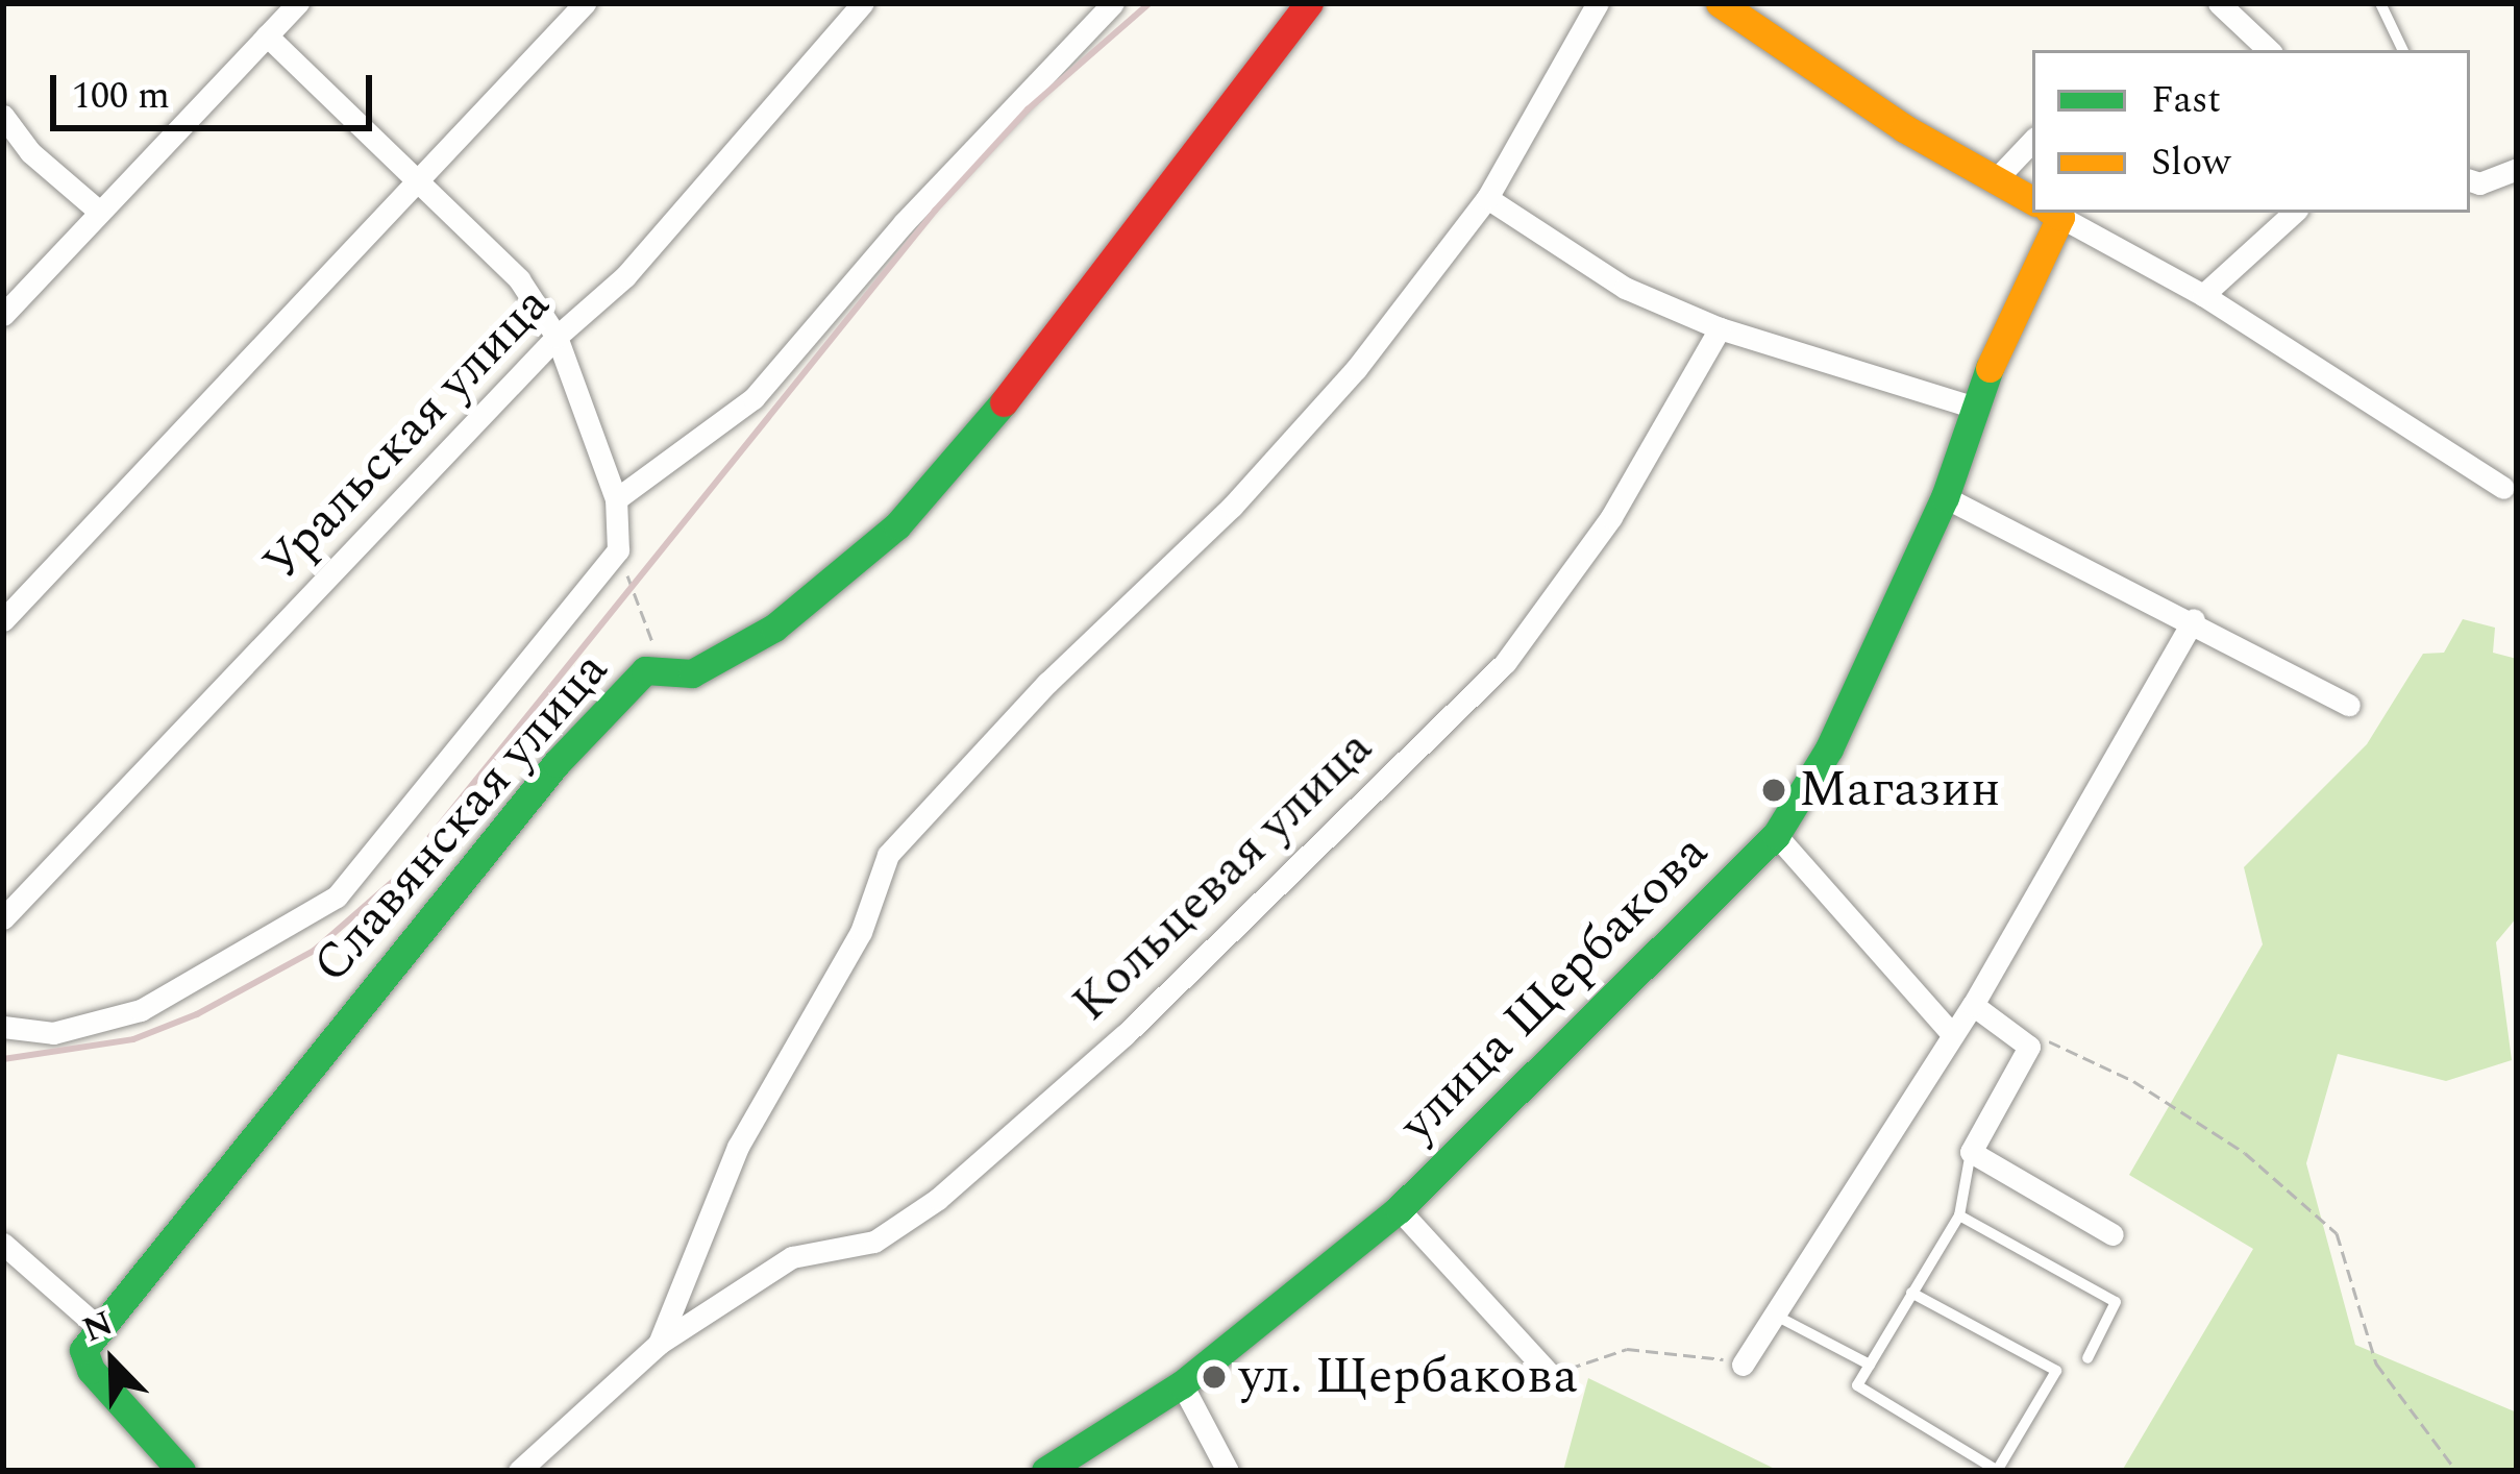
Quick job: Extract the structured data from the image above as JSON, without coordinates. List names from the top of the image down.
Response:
{
  "streets": {
    "street": [
      "Уральская улица",
      "Славянская улица",
      "Кольцевая улица",
      "улица Щербакова"
    ]
  },
  "places": ["Магазин", "ул. Щербакова"],
  "legend": ["Fast", "Slow"],
  "scale_bar": "100 m",
  "north": "top left"
}
